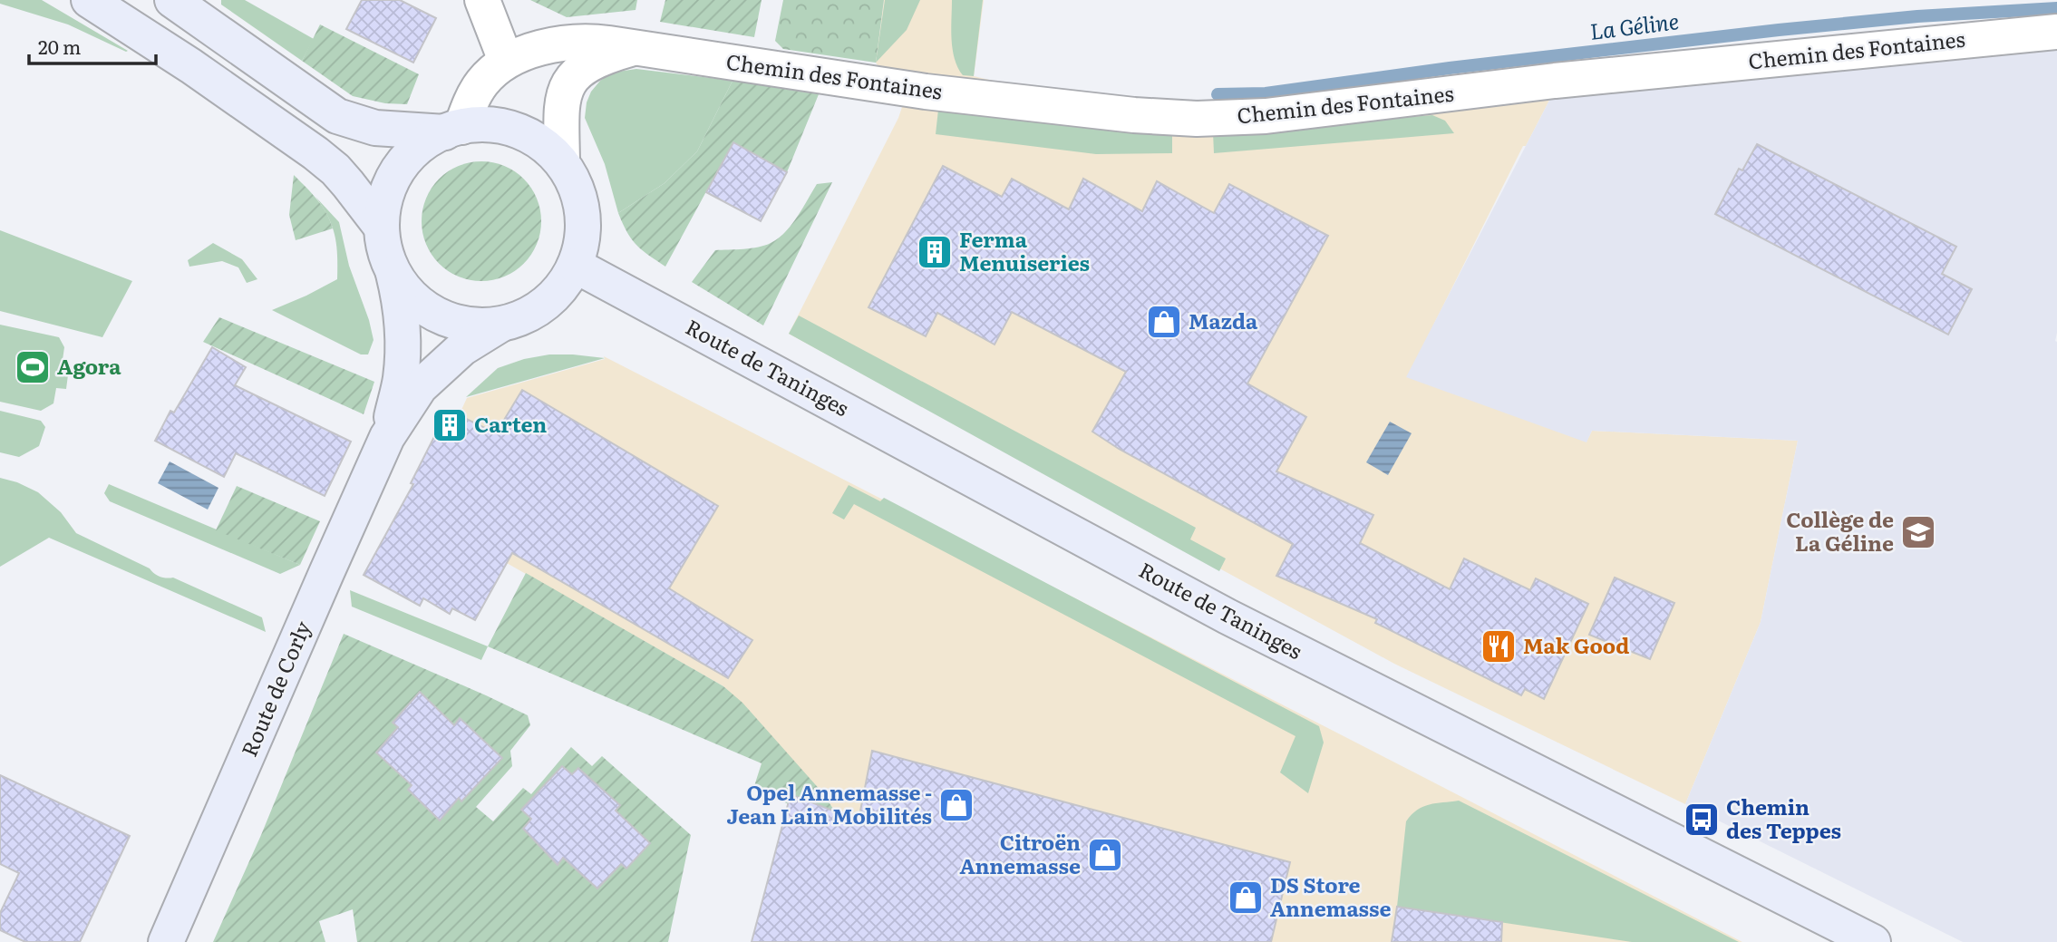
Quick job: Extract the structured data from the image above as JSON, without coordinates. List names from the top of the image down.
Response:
{
  "streets": {
    "main road": ["Route de Taninges", "Route de Corly"],
    "street": ["Chemin des Fontaines"]
  },
  "crossings": [
    ["Chemin des Fontaines", "Route de Taninges"],
    ["Chemin des Fontaines", "Route de Corly"],
    ["Route de Taninges", "Route de Corly"]
  ],
  "water": ["La Géline"],
  "places": {
    "building": ["Ferma Menuiseries", "Carten"],
    "shop": [
      "Mazda",
      "Opel Annemasse - Jean Lain Mobilités",
      "Citroën Annemasse",
      "DS Store Annemasse"
    ],
    "sports": ["Agora"],
    "school or university": ["Collège de La Géline"],
    "restaurant": ["Mak Good"],
    "bus stop": ["Chemin des Teppes"]
  },
  "scale_bar": "20 m"
}
